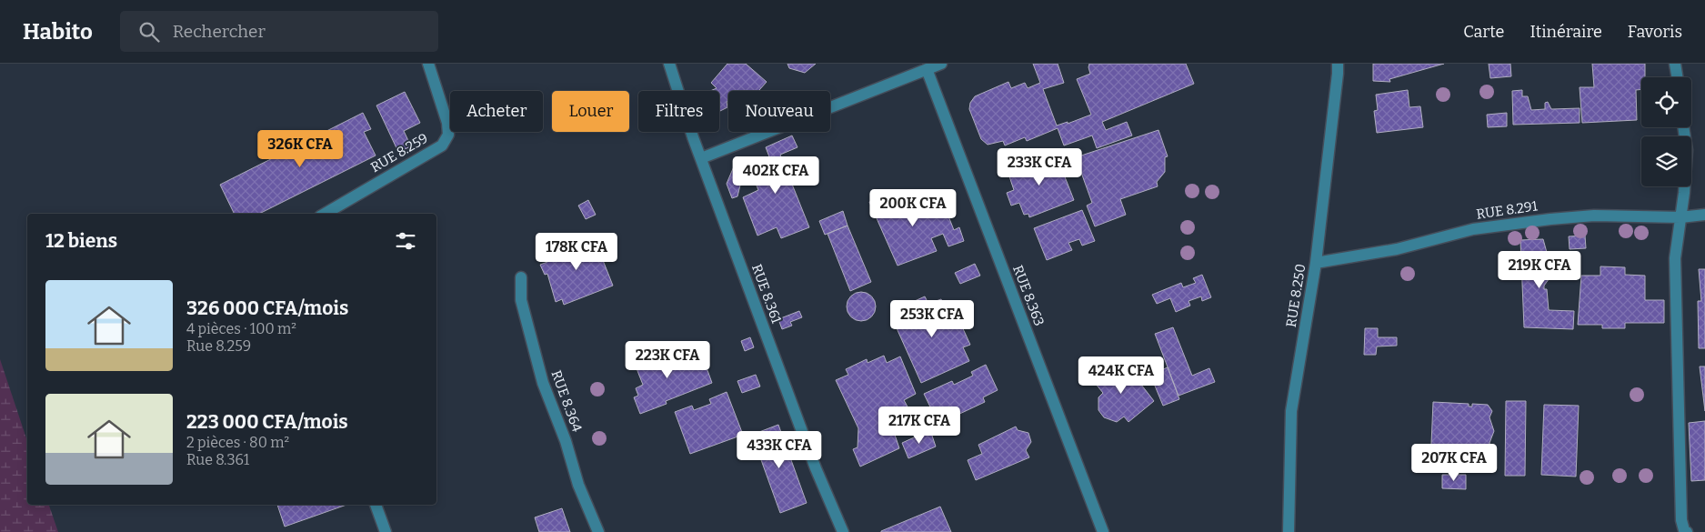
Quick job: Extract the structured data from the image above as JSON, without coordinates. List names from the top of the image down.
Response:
{
  "streets": {
    "street": [
      "RUE 8.259",
      "RUE 8.291",
      "RUE 8.361",
      "RUE 8.363",
      "RUE 8.250",
      "RUE 8.364"
    ]
  },
  "crossings": [
    ["RUE 8.291", "RUE 8.250"]
  ],
  "page": {
    "header": "Habito",
    "search": "Rechercher",
    "nav": ["Carte", "Itinéraire", "Favoris"],
    "chip": [
      "Acheter",
      "Louer",
      "Filtres",
      "Nouveau"
    ],
    "price": [
      "326K CFA",
      "233K CFA",
      "402K CFA",
      "200K CFA",
      "178K CFA",
      "219K CFA",
      "253K CFA",
      "223K CFA",
      "424K CFA",
      "217K CFA",
      "433K CFA",
      "207K CFA"
    ],
    "heading": "12 biens",
    "list": [
      {
        "name": "326 000 CFA/mois",
        "note": "4 pièces · 100 m² · Rue 8.259"
      },
      {
        "name": "223 000 CFA/mois",
        "note": "2 pièces · 80 m² · Rue 8.361"
      }
    ]
  }
}
